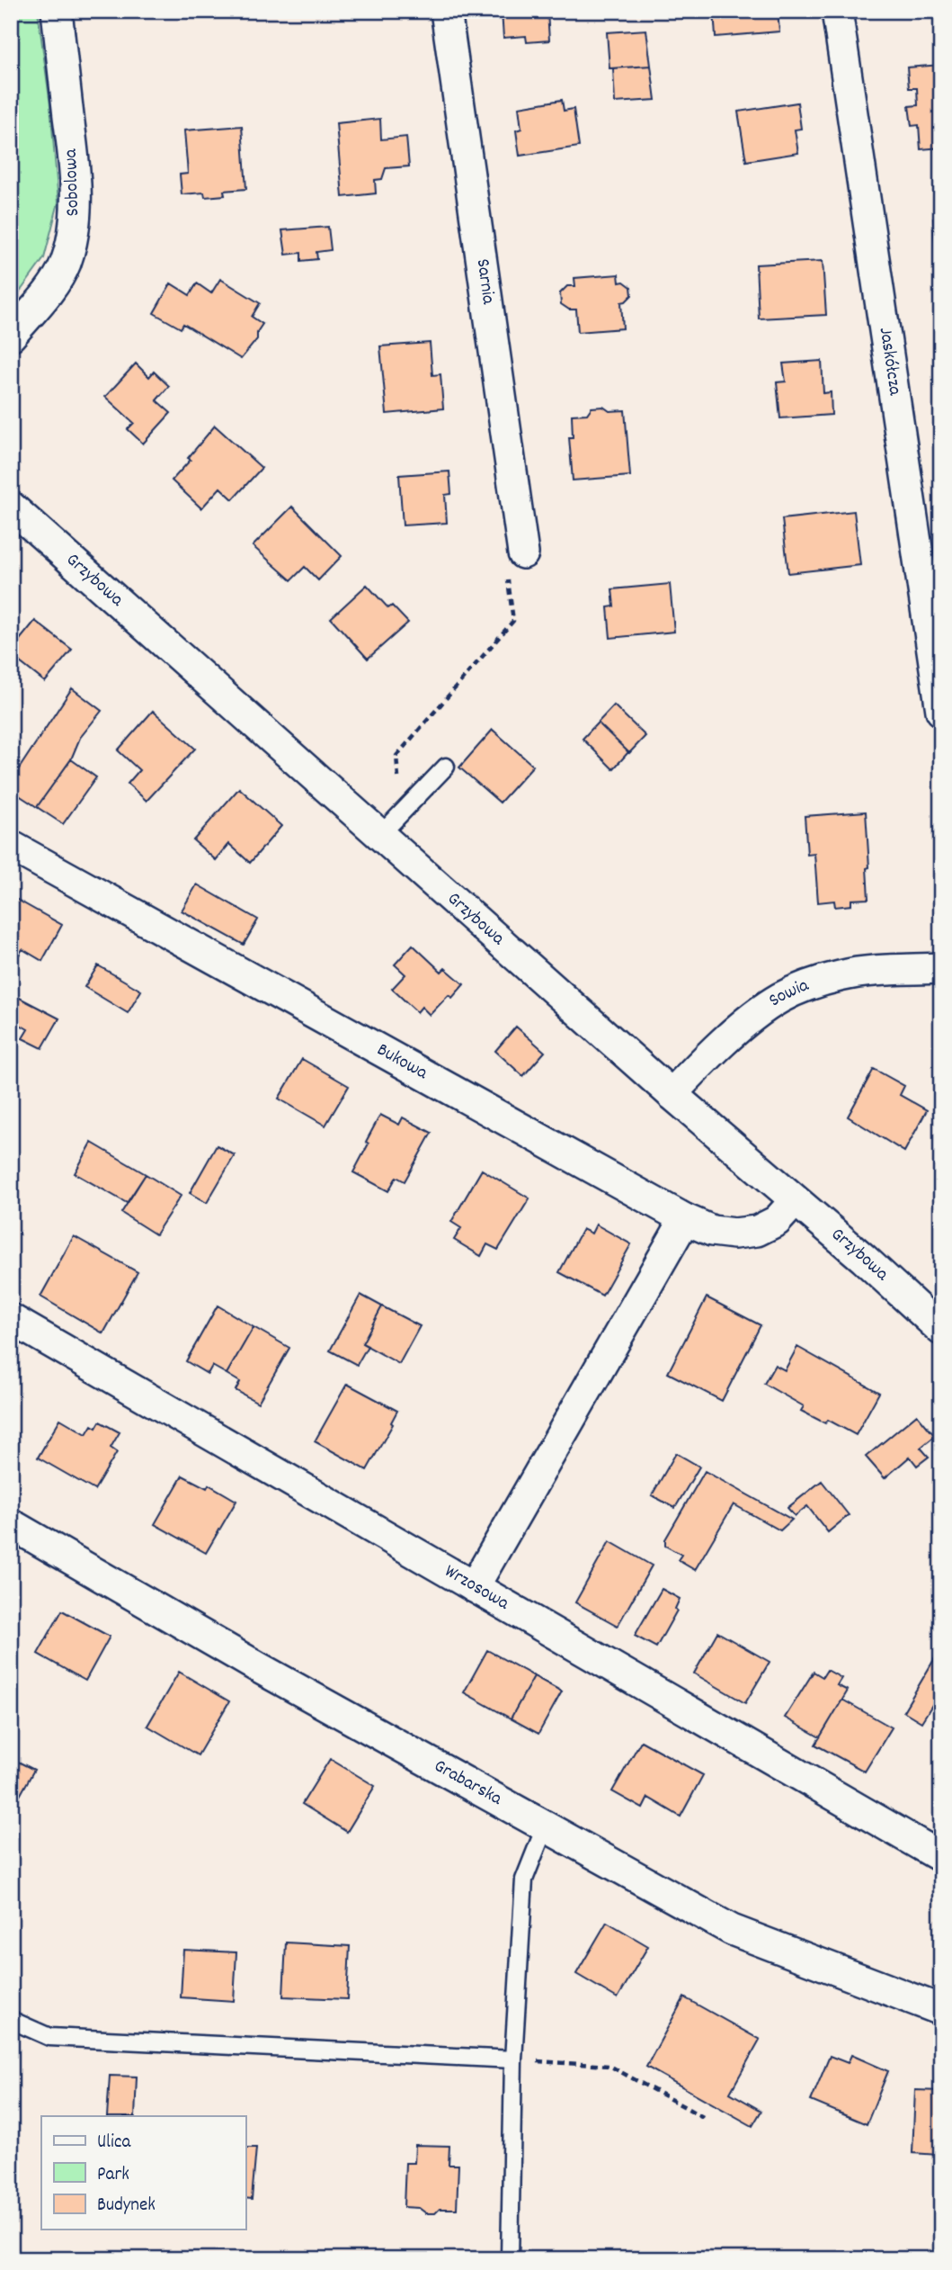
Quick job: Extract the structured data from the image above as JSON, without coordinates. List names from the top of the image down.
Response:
{
  "streets": {
    "street": [
      "Sobolowa",
      "Sarnia",
      "Jaskółcza",
      "Grzybowa",
      "Sowia",
      "Bukowa",
      "Wrzosowa",
      "Grabarska"
    ]
  },
  "crossings": [
    ["Grzybowa", "Sowia"],
    ["Grzybowa", "Bukowa"]
  ],
  "legend": ["Ulica", "Park", "Budynek"]
}
